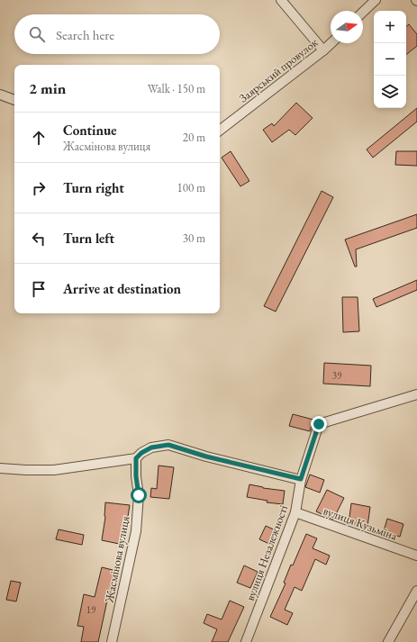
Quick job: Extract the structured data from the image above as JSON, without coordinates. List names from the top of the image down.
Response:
{
  "streets": {
    "street": [
      "Заярський провулок",
      "вулиця Кузьміна",
      "вулиця Незалежності",
      "Жасмінова вулиця"
    ]
  },
  "crossings": [
    ["вулиця Кузьміна", "вулиця Незалежності"]
  ],
  "house_numbers": ["39", "19"],
  "north": "right",
  "page": {
    "map_buttons": ["+", "−"],
    "search": "Search here",
    "heading": ["2 min", "Walk · 150 m"],
    "list": [
      ["Continue", "Жасмінова вулиця", "20 m"],
      ["Turn right", "100 m"],
      ["Turn left", "30 m"],
      "Arrive at destination"
    ]
  }
}
